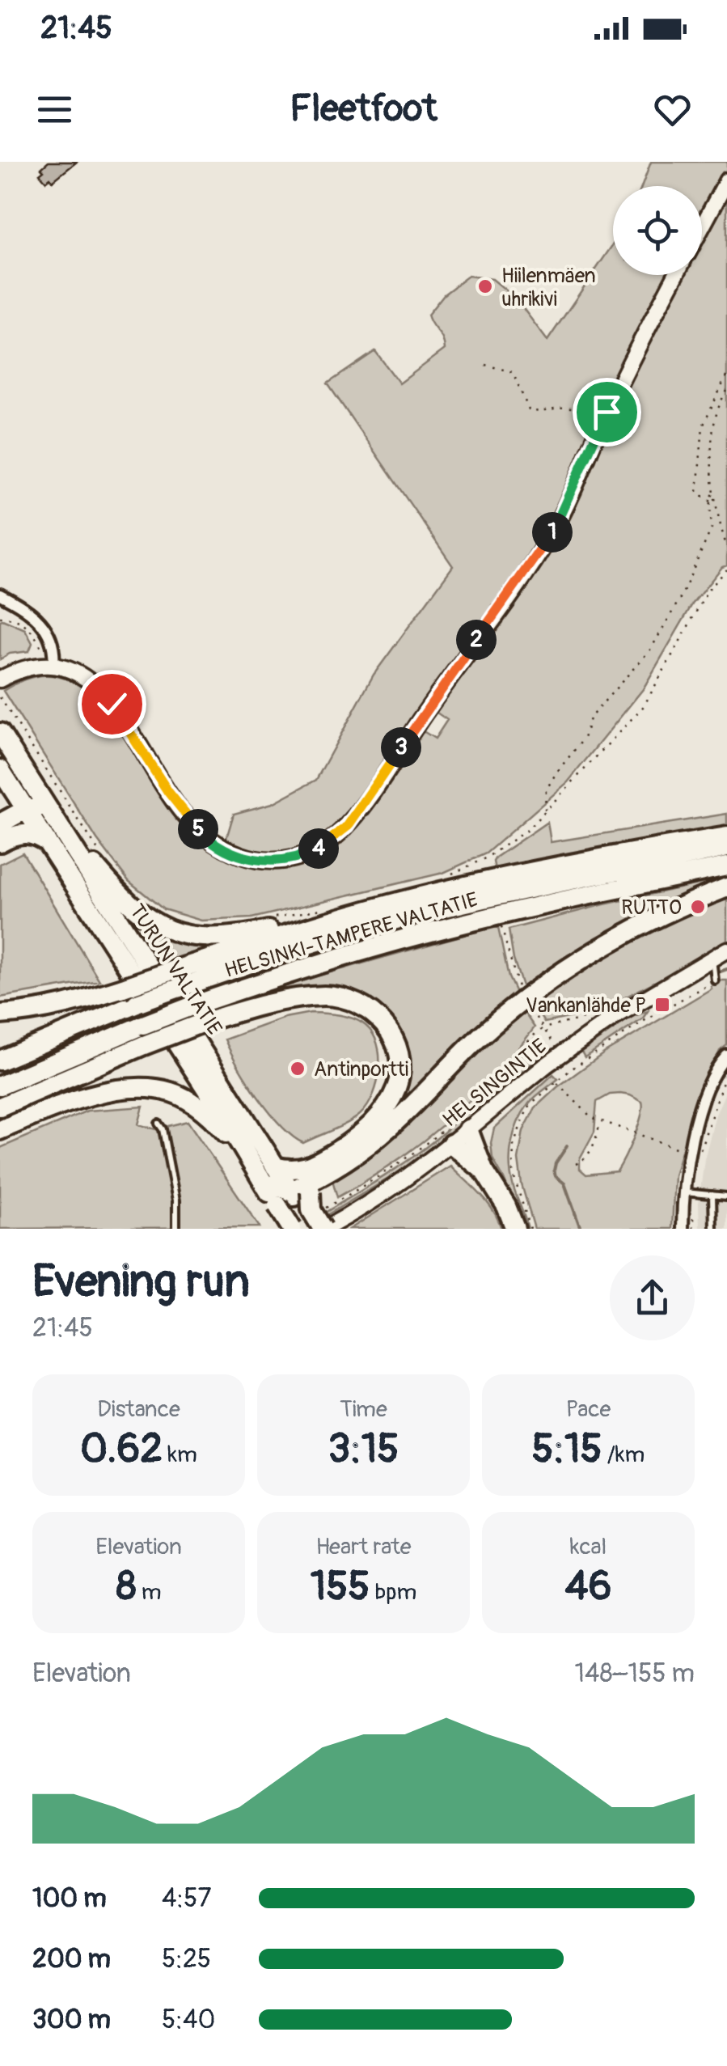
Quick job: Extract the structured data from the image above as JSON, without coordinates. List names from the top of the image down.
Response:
{
  "streets": {
    "highway": ["HELSINKI-TAMPERE VALTATIE", "TURUN VALTATIE"],
    "street": ["HELSINGINTIE"]
  },
  "crossings": [
    ["TURUN VALTATIE", "HELSINGINTIE"]
  ],
  "places": {
    "other": ["Hiilenmäen uhrikivi", "RUTTO", "Antinportti"],
    "transit": ["Vankanlähde P"]
  },
  "page": {
    "status": "21:45",
    "header": "Fleetfoot",
    "pins": [
      "1",
      "2",
      "3",
      "5",
      "4"
    ],
    "heading": ["Evening run", "21:45"],
    "stats": [
      ["Distance", "0.62 km"],
      ["Time", "3:15"],
      ["Pace", "5:15 /km"],
      ["Elevation", "8 m"],
      ["Heart rate", "155 bpm"],
      ["kcal", "46"]
    ],
    "chart": ["Elevation", "148–155 m"],
    "list": [
      {
        "name": "100 m",
        "note": "4:57"
      },
      {
        "name": "200 m",
        "note": "5:25"
      },
      {
        "name": "300 m",
        "note": "5:40"
      }
    ]
  }
}
